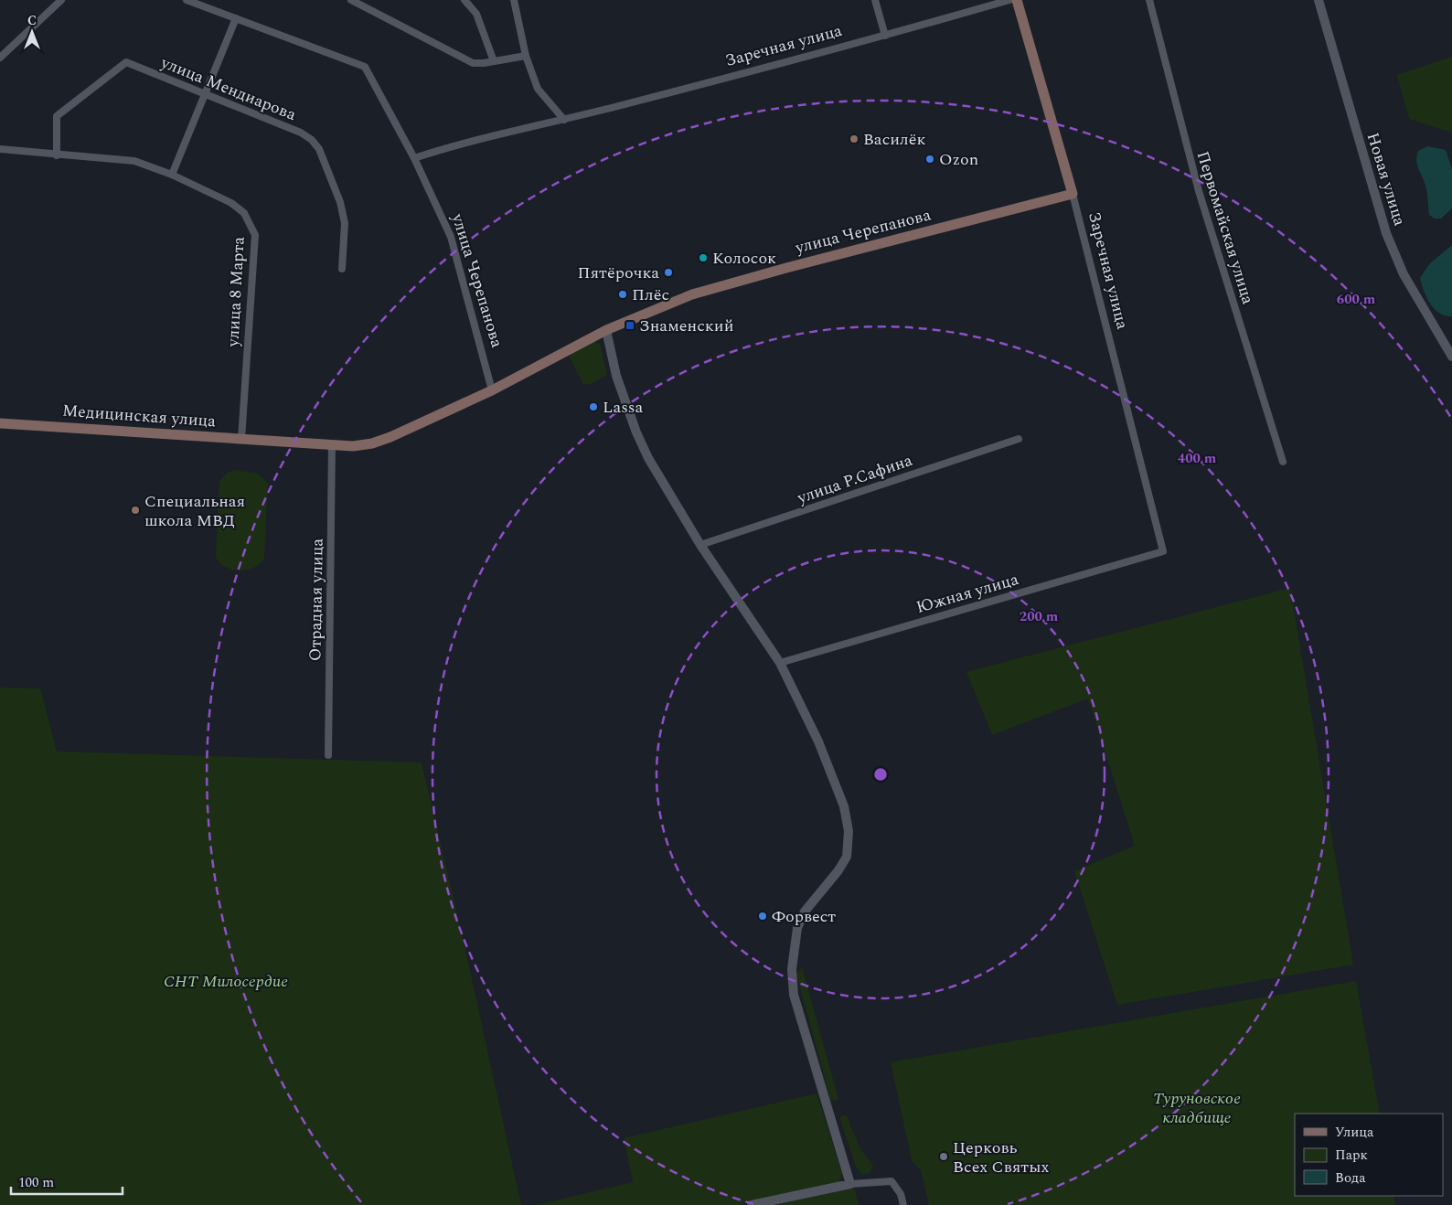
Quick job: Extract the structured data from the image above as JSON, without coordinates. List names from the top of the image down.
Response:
{
  "streets": {
    "main road": ["Заречная улица", "улица Черепанова", "Медицинская улица"],
    "street": [
      "улица Мендиарова",
      "Новая улица",
      "Первомайская улица",
      "улица 8 Марта",
      "улица Р.Сафина",
      "Южная улица",
      "Отрадная улица"
    ]
  },
  "crossings": [
    ["Заречная улица", "улица Черепанова"],
    ["Заречная улица", "Южная улица"],
    ["улица Мендиарова", "улица 8 Марта"],
    ["улица Черепанова", "Медицинская улица"],
    ["улица Черепанова", "Отрадная улица"],
    ["улица 8 Марта", "Медицинская улица"]
  ],
  "parks": ["СНТ Милосердие", "Туруновское кладбище"],
  "places": {
    "other": [
      "Василёк",
      "Ozon",
      "Колосок",
      "Пятёрочка",
      "Плёс",
      "Lassa",
      "Специальная школа МВД",
      "Форвест",
      "Церковь Всех Святых"
    ],
    "transit": ["Знаменский"]
  },
  "legend": ["Улица", "Парк", "Вода"],
  "scale_bar": "100 m",
  "north": "top",
  "rings": ["600 m", "400 m", "200 m"]
}
